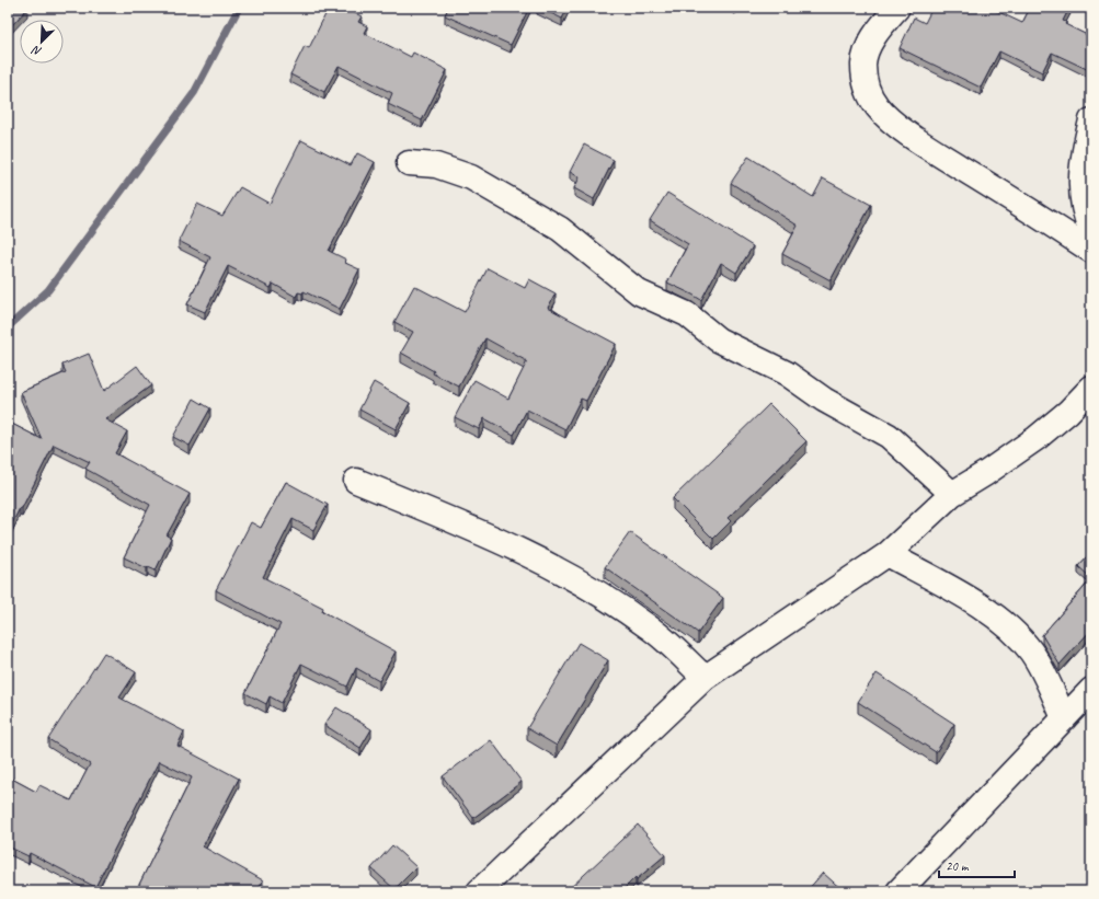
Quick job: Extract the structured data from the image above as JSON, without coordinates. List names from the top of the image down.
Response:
{
  "scale_bar": "20 m",
  "north": "bottom left"
}
